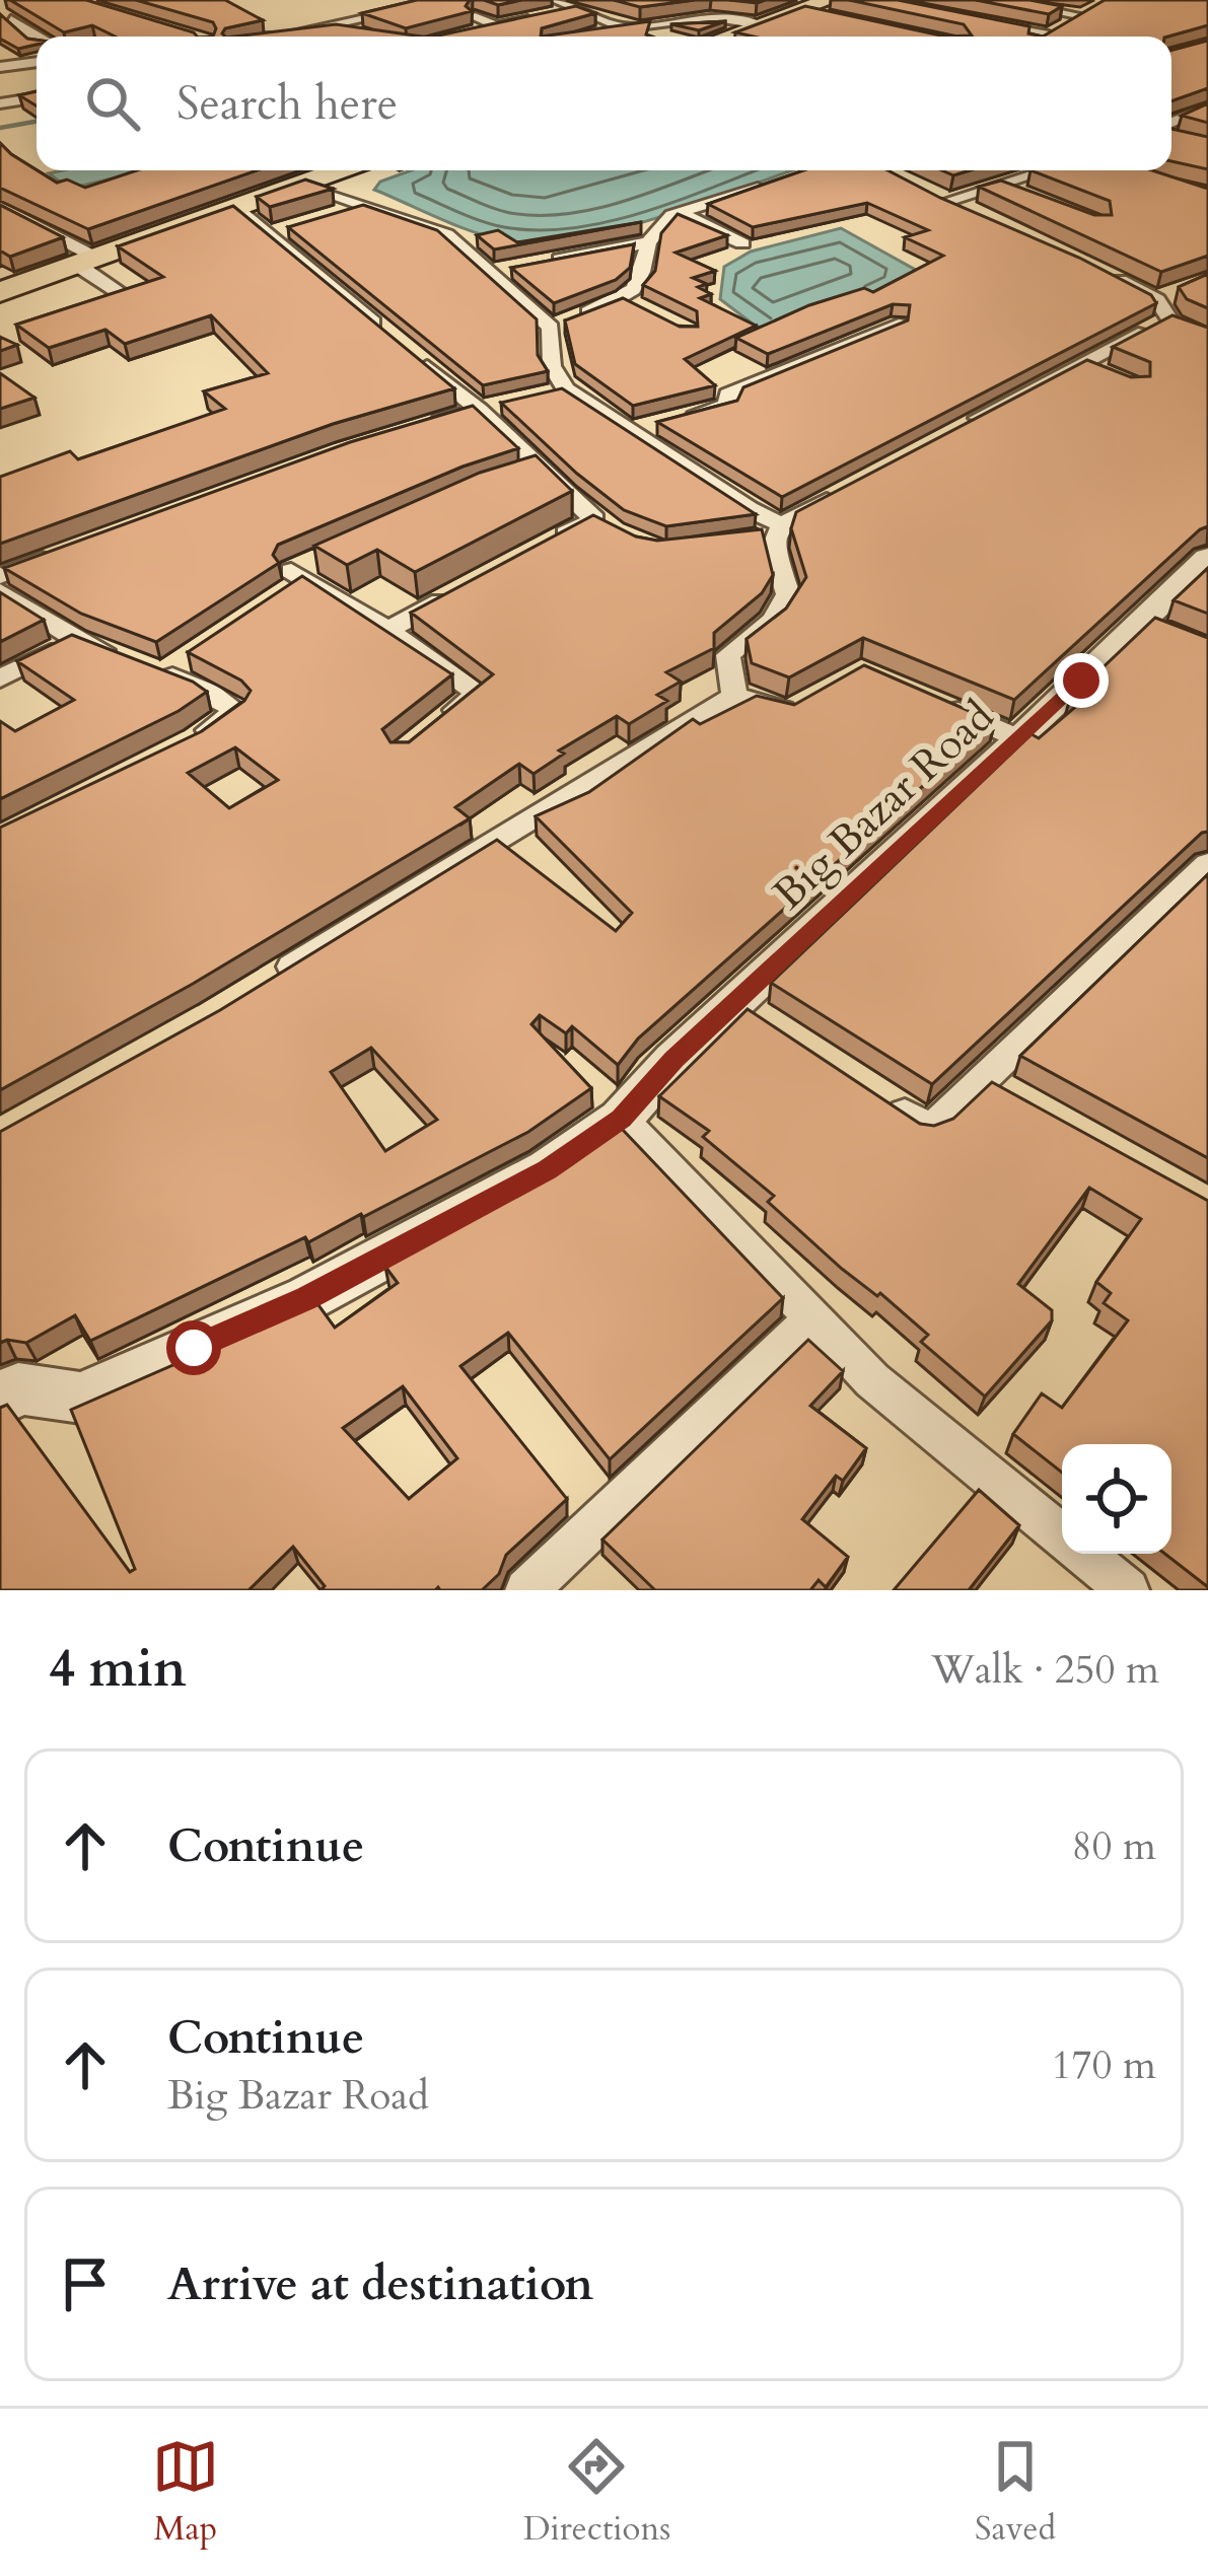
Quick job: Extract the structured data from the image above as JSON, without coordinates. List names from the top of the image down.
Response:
{
  "streets": {
    "street": ["Big Bazar Road"]
  },
  "page": {
    "search": "Search here",
    "heading": ["4 min", "Walk · 250 m"],
    "list": [
      ["Continue", "80 m"],
      ["Continue", "Big Bazar Road", "170 m"],
      "Arrive at destination"
    ],
    "nav": ["Map", "Directions", "Saved"]
  }
}
